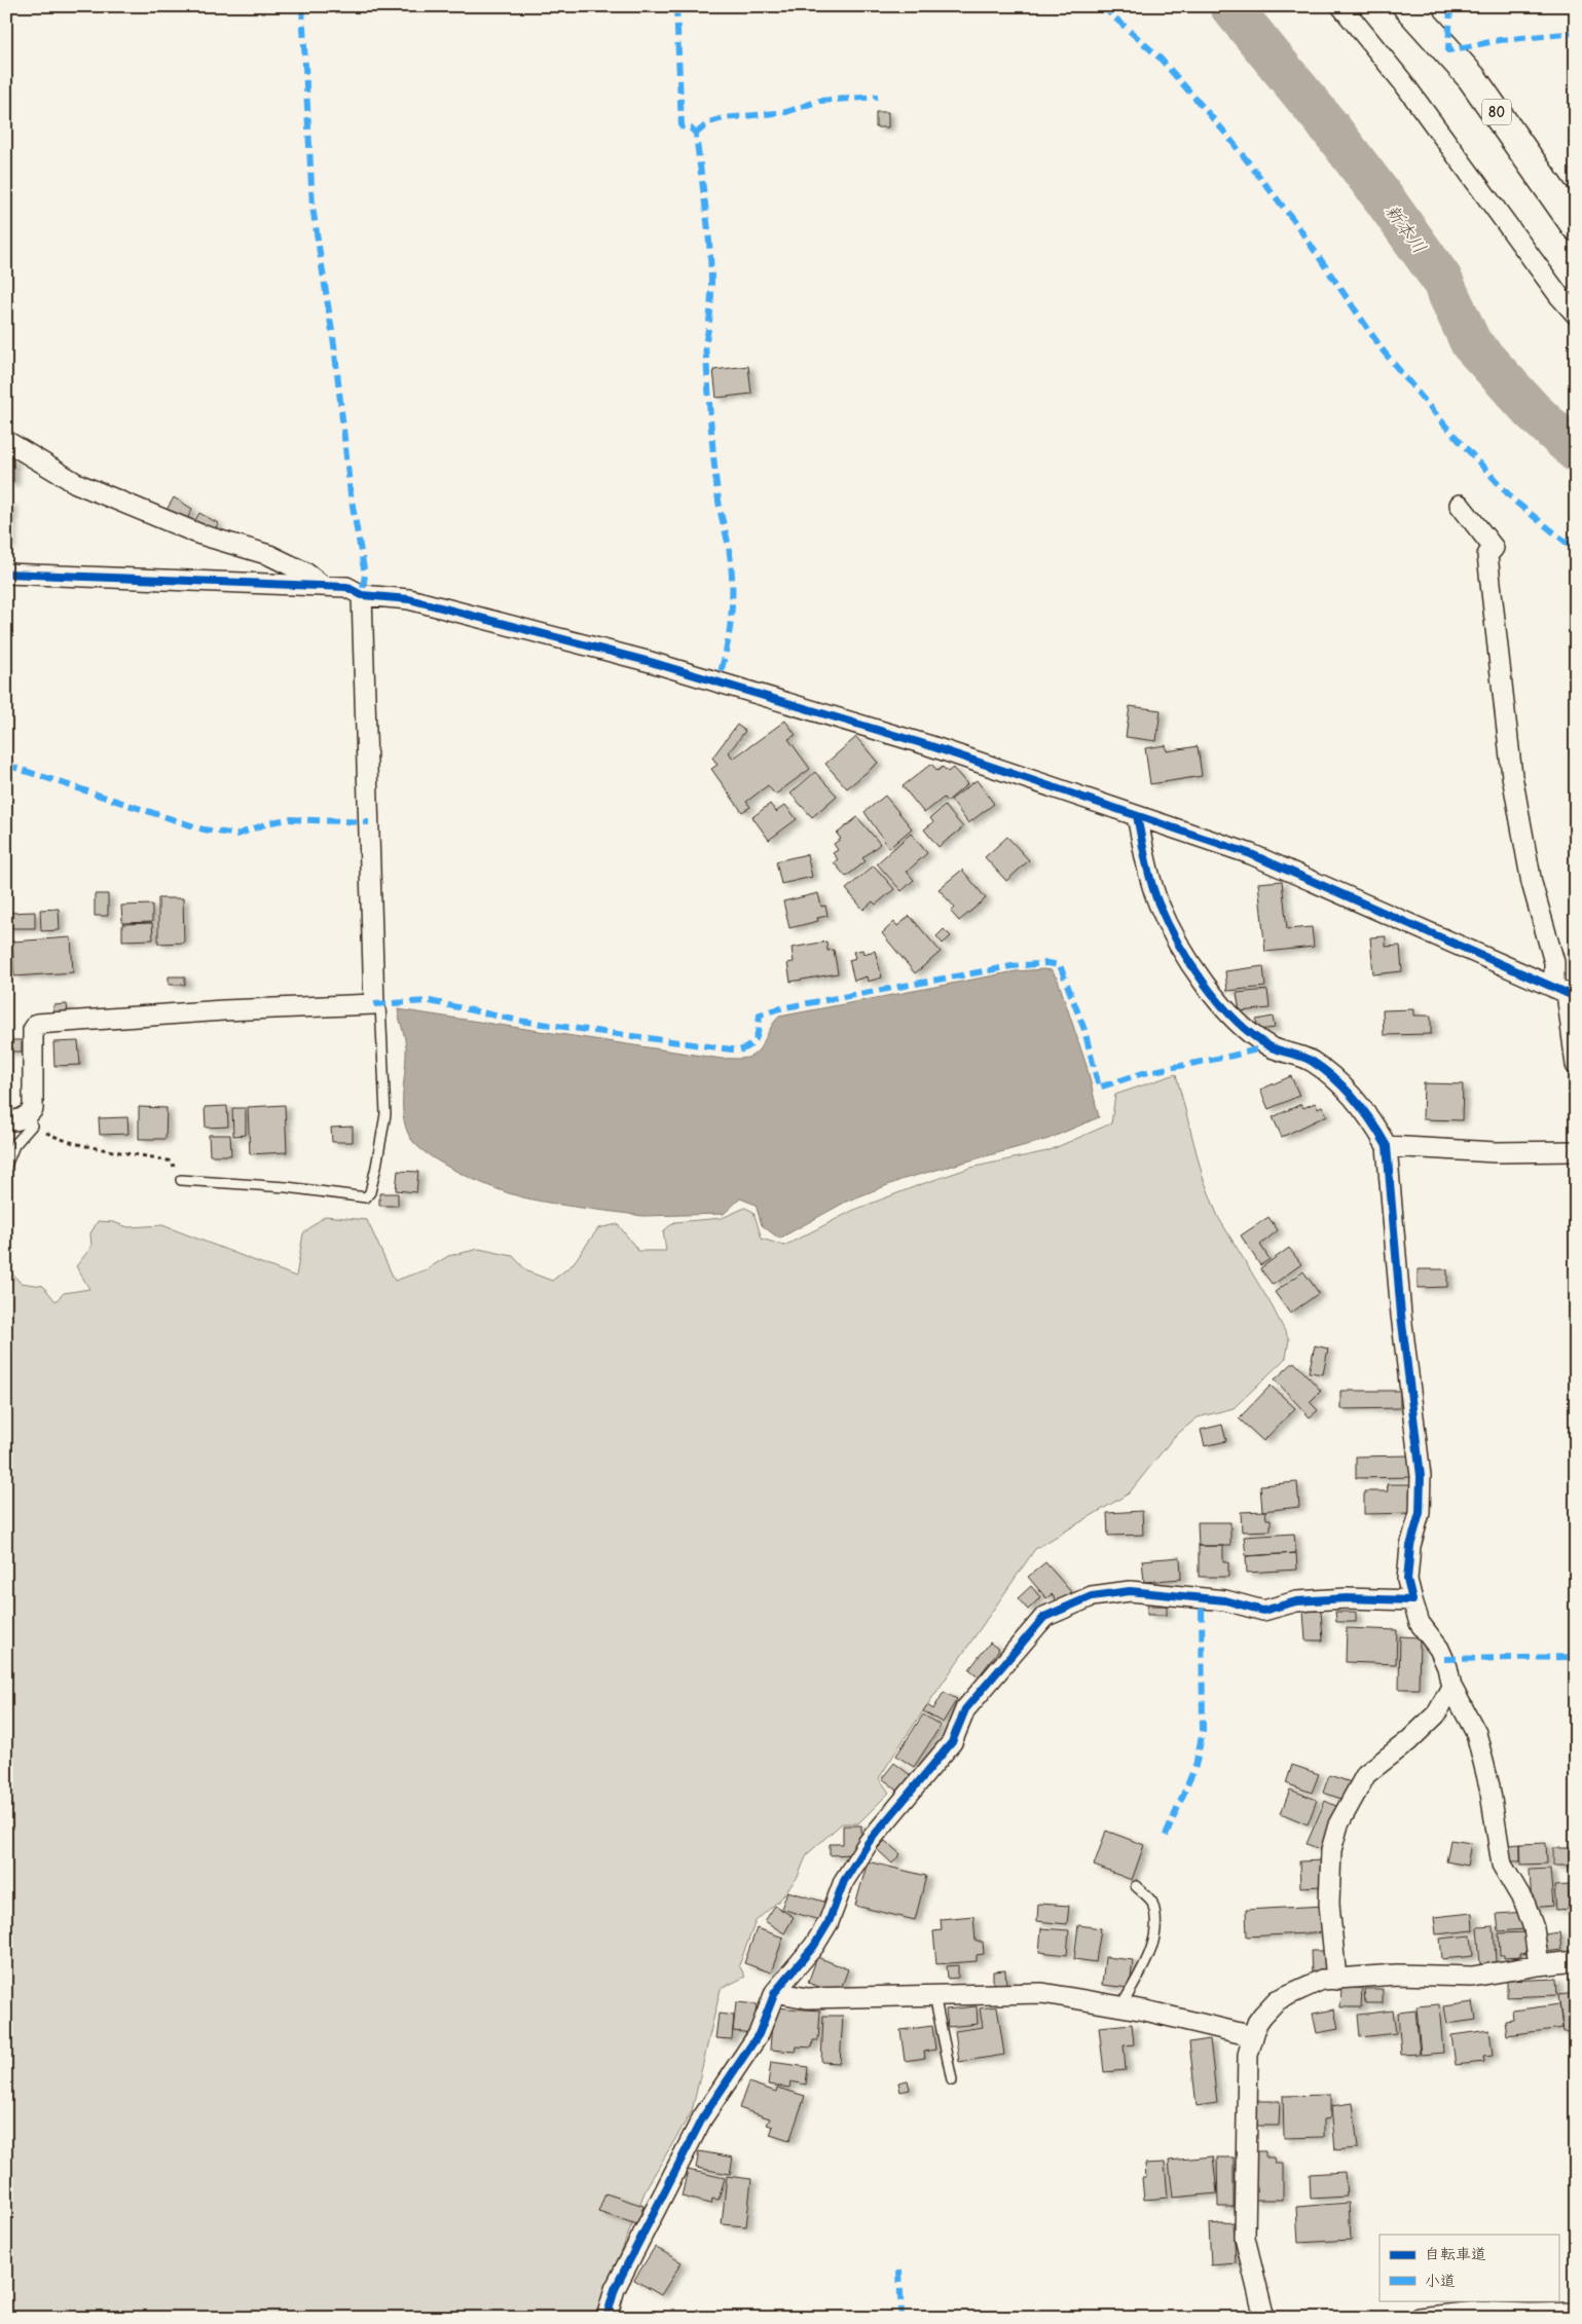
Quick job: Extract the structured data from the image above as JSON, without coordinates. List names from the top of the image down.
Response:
{
  "streets": {
    "main road": ["80"]
  },
  "water": ["新本川"],
  "legend": ["自転車道", "小道"]
}
